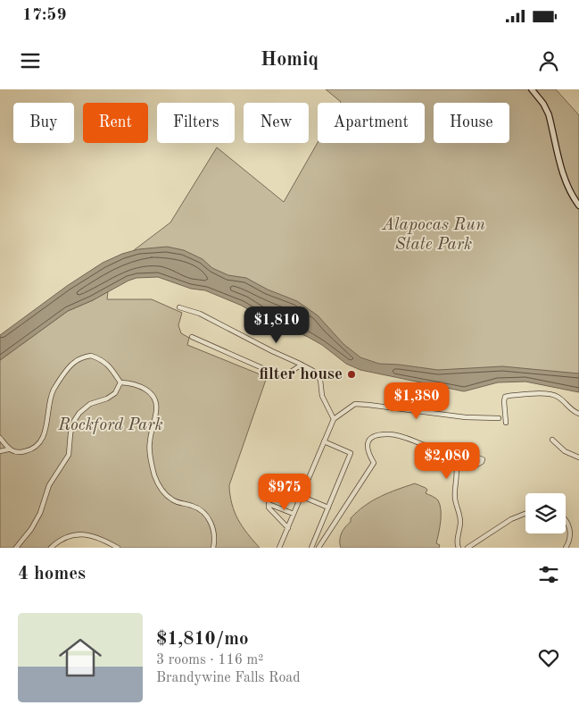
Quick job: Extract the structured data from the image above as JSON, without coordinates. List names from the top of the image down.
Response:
{
  "parks": ["Alapocas Run State Park", "Rockford Park"],
  "places": ["filter house"],
  "page": {
    "status": "17:59",
    "header": "Homiq",
    "chip": [
      "Buy",
      "Rent",
      "Filters",
      "New",
      "Apartment",
      "House"
    ],
    "price": [
      "$1,810",
      "$1,380",
      "$2,080",
      "$975"
    ],
    "heading": "4 homes",
    "list": [
      {
        "name": "$1,810/mo",
        "note": "3 rooms · 116 m² · Brandywine Falls Road"
      }
    ]
  }
}
